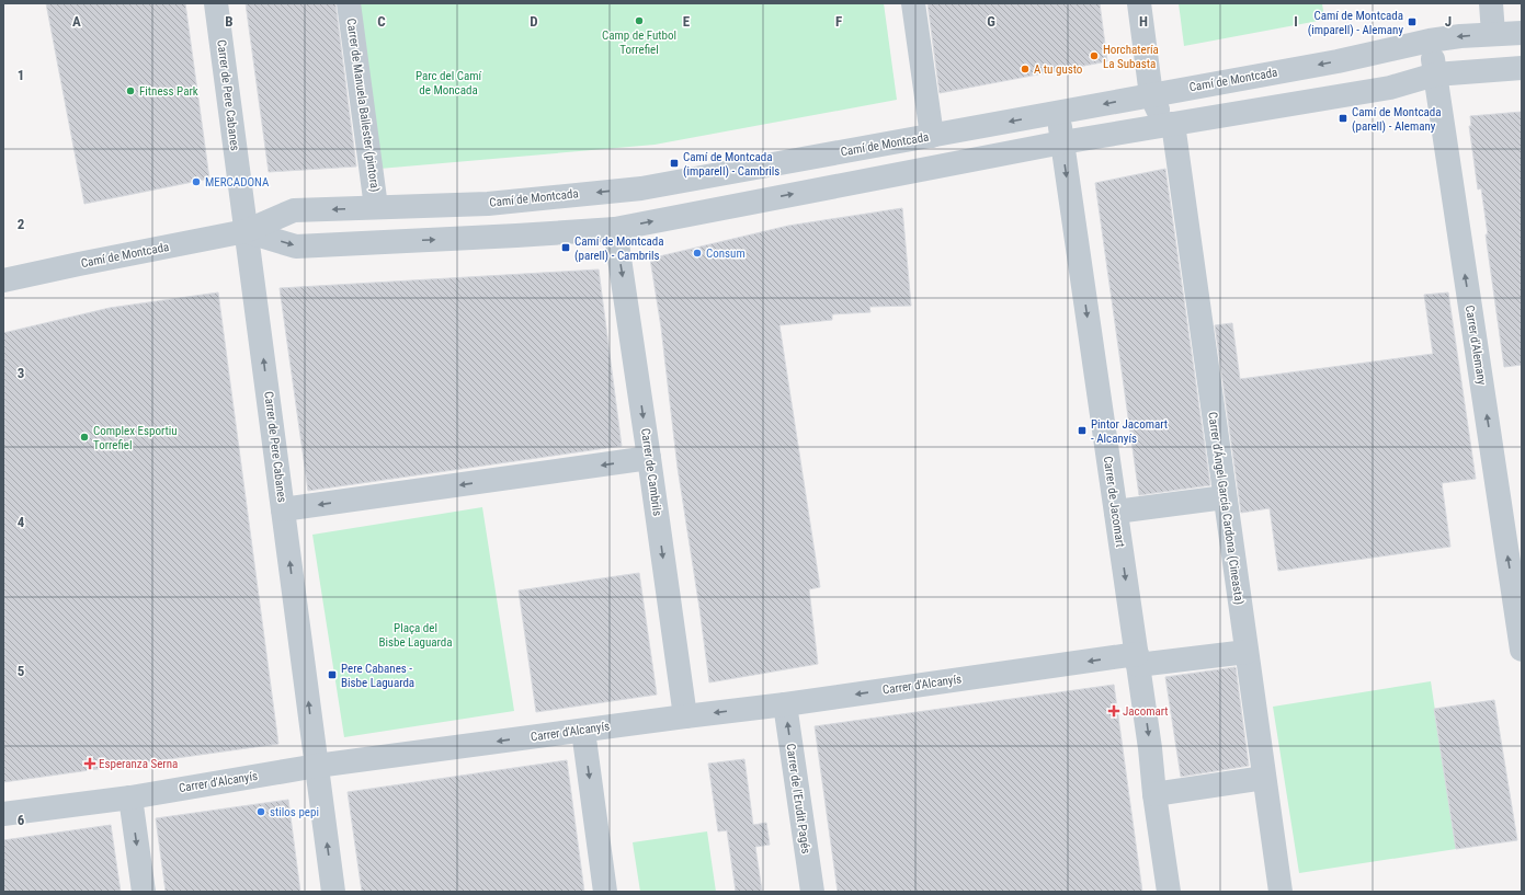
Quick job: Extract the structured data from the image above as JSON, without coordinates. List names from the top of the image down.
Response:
{
  "streets": {
    "street": [
      "Camí de Montcada",
      "Carrer de Pere Cabanes",
      "Carrer de Manuela Ballester (pintora)",
      "Carrer d'Alemany",
      "Carrer de Cambrils",
      "Carrer de Jacomart",
      "Carrer d'Ángel García Cardona (Cineasta)",
      "Carrer d'Alcanyís",
      "Carrer de l'Erudit Pagés"
    ]
  },
  "crossings": [
    ["Camí de Montcada", "Carrer de Pere Cabanes"],
    ["Camí de Montcada", "Carrer de Manuela Ballester (pintora)"],
    ["Camí de Montcada", "Carrer d'Alemany"],
    ["Camí de Montcada", "Carrer de Cambrils"],
    ["Camí de Montcada", "Carrer de Jacomart"],
    ["Camí de Montcada", "Carrer d'Ángel García Cardona (Cineasta)"],
    ["Carrer de Pere Cabanes", "Carrer d'Alcanyís"],
    ["Carrer de Cambrils", "Carrer d'Alcanyís"],
    ["Carrer de Jacomart", "Carrer d'Alcanyís"],
    ["Carrer d'Ángel García Cardona (Cineasta)", "Carrer d'Alcanyís"],
    ["Carrer d'Alcanyís", "Carrer de l'Erudit Pagés"]
  ],
  "one_way": [
    "Carrer de Pere Cabanes",
    "Carrer d'Alemany",
    "Carrer de Cambrils",
    "Carrer de Jacomart",
    "Carrer d'Alcanyís"
  ],
  "parks": ["Parc del Camí de Moncada", "Plaça del Bisbe Laguarda"],
  "places": {
    "other": [
      "Camp de Futbol Torrefiel",
      "Horchatería La Subasta",
      "A tu gusto",
      "Fitness Park",
      "MERCADONA",
      "Consum",
      "Complex Esportiu Torrefiel",
      "stilos pepi"
    ],
    "transit": [
      "Camí de Montcada (imparell) - Alemany",
      "Camí de Montcada (parell) - Alemany",
      "Camí de Montcada (imparell) - Cambrils",
      "Camí de Montcada (parell) - Cambrils",
      "Pintor Jacomart - Alcanyís",
      "Pere Cabanes - Bisbe Laguarda"
    ],
    "health": ["Jacomart", "Esperanza Serna"]
  },
  "grid": {
    "columns": [
      "A",
      "B",
      "C",
      "D",
      "E",
      "F",
      "G",
      "H",
      "I",
      "J"
    ],
    "rows": [
      "1",
      "2",
      "3",
      "4",
      "5",
      "6"
    ]
  }
}
